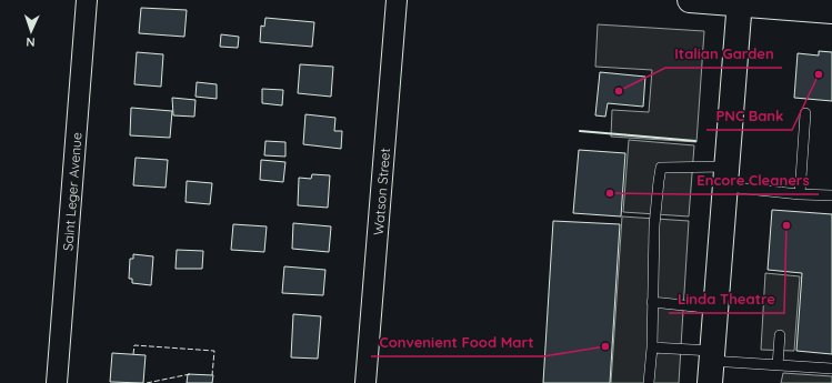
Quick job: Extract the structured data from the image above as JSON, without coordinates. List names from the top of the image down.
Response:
{
  "streets": {
    "street": ["Saint Leger Avenue", "Watson Street"]
  },
  "places": [
    "PNC Bank",
    "Italian Garden",
    "Encore Cleaners",
    "Linda Theatre",
    "Convenient Food Mart"
  ],
  "north": "bottom"
}
